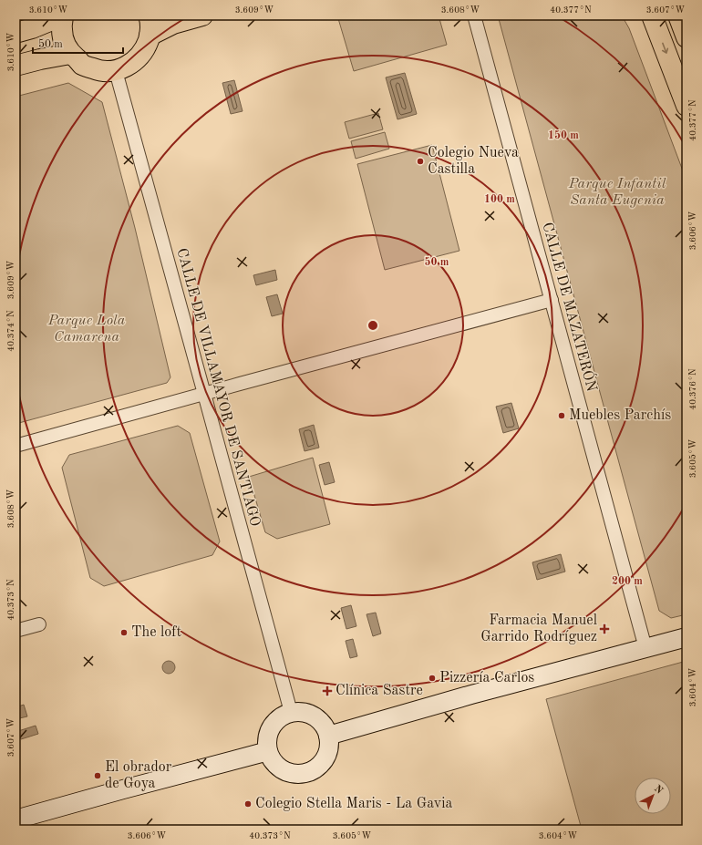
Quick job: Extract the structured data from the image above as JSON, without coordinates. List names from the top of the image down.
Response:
{
  "streets": {
    "street": ["CALLE DE MAZATERÓN", "CALLE DE VILLAMAYOR DE SANTIAGO"]
  },
  "parks": ["Parque Infantil Santa Eugenia", "Parque Lola Camarena"],
  "places": {
    "other": [
      "Colegio Nueva Castilla",
      "Muebles Parchís",
      "The loft",
      "Pizzería Carlos",
      "El obrador de Goya",
      "Colegio Stella Maris - La Gavia"
    ],
    "health": ["Farmacia Manuel Garrido Rodríguez", "Clínica Sastre"]
  },
  "scale_bar": "50 m",
  "north": "top right",
  "coordinates": [
    "3.610°W",
    "3.609°W",
    "3.608°W",
    "40.377°N",
    "3.607°W",
    "3.606°W",
    "40.374°N",
    "40.376°N",
    "3.605°W",
    "40.373°N",
    "3.604°W"
  ],
  "rings": [
    "150 m",
    "100 m",
    "50 m",
    "200 m"
  ]
}
